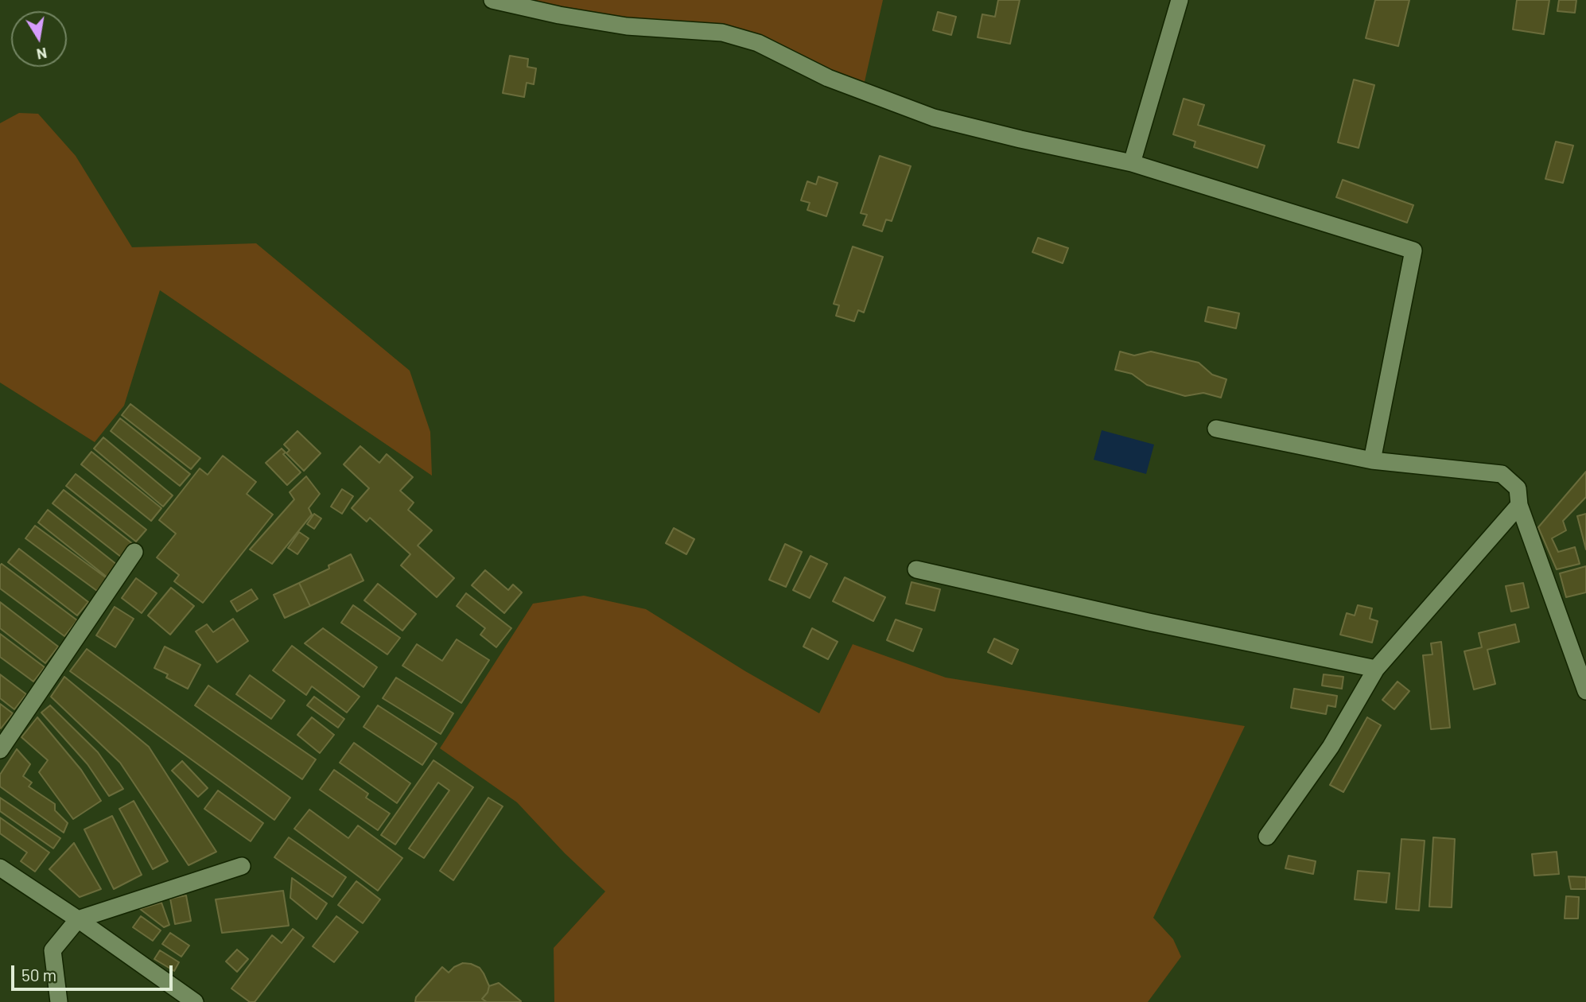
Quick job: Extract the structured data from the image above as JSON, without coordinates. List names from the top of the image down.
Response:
{
  "scale_bar": "50 m",
  "north": "bottom"
}
